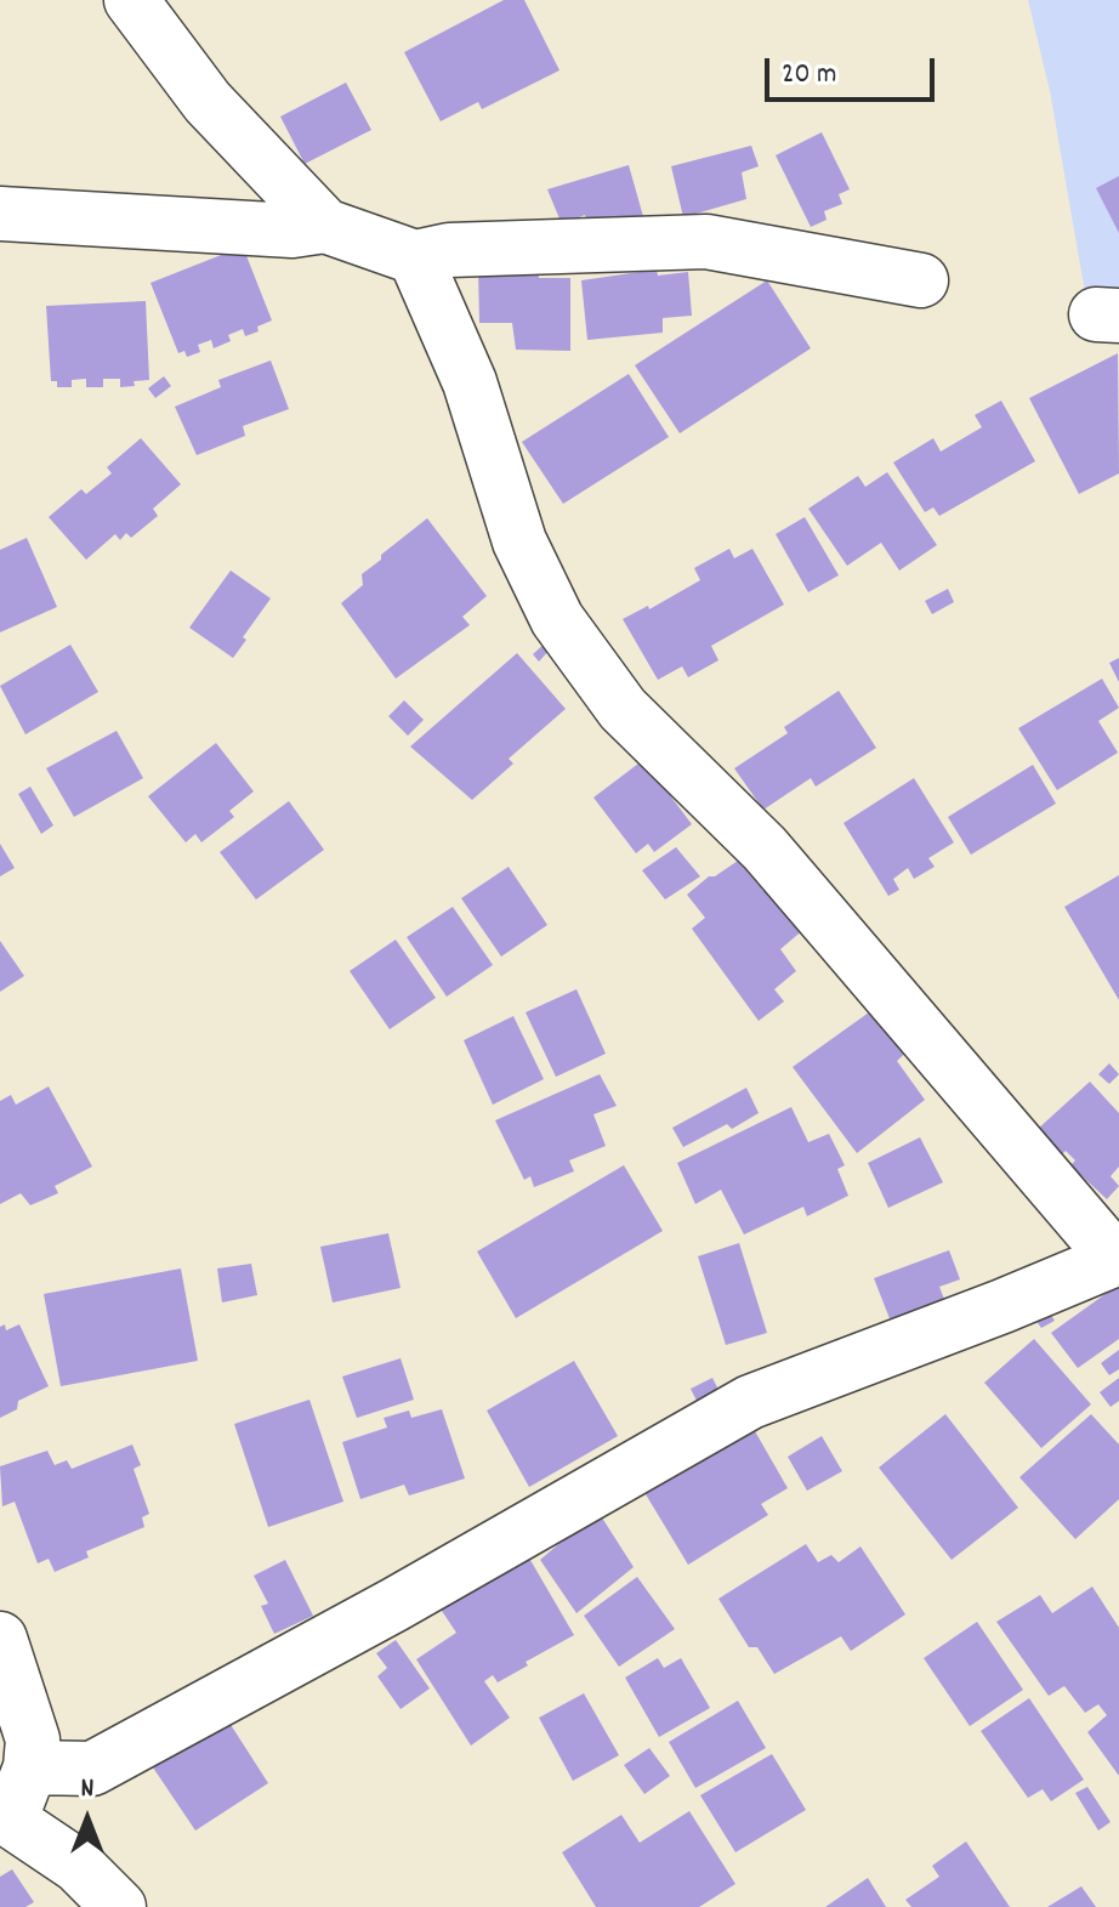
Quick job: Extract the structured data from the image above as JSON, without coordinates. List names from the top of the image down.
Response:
{
  "scale_bar": "20 m",
  "north": "top"
}
